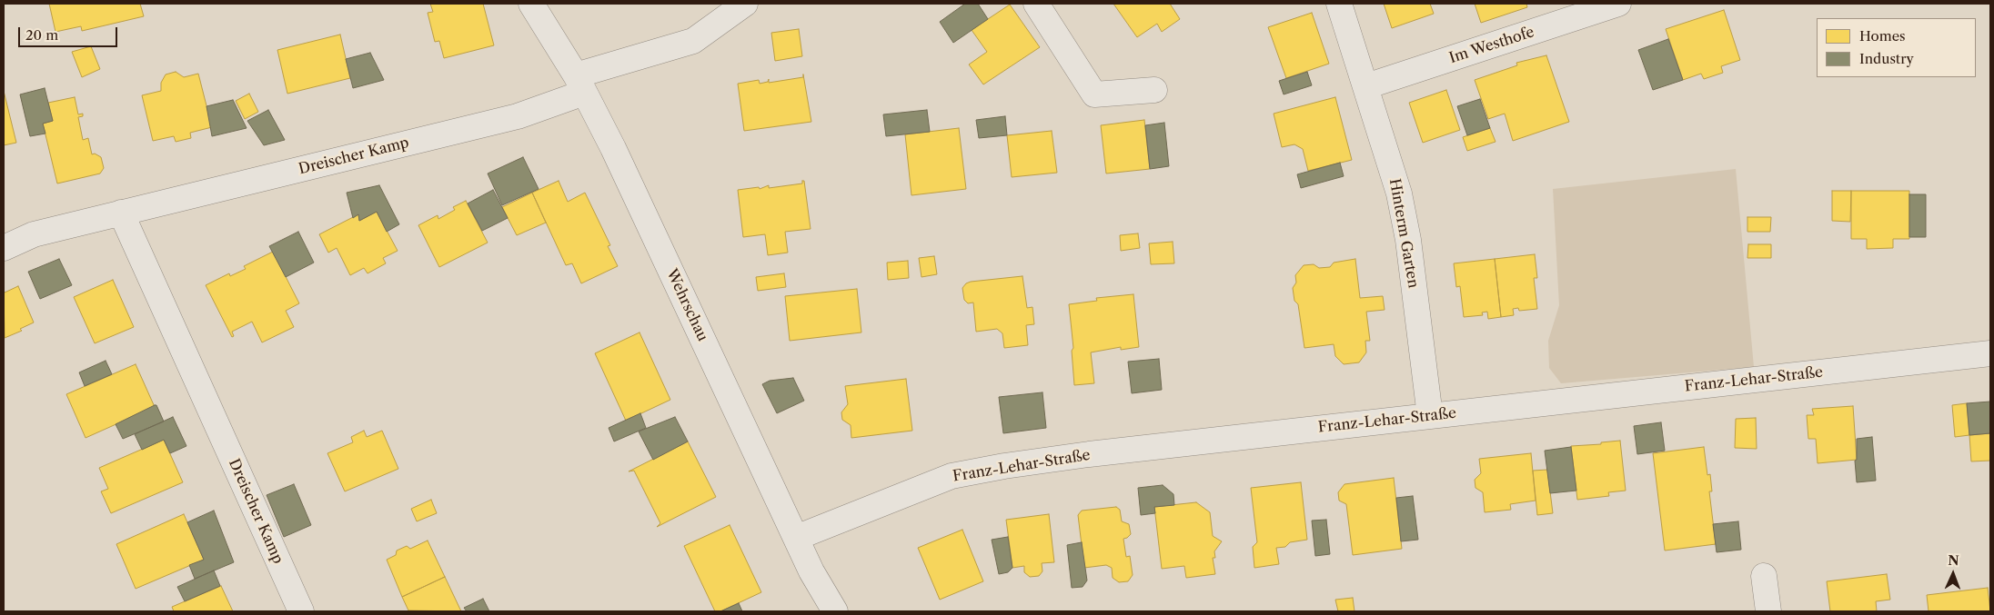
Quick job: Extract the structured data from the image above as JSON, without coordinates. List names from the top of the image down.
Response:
{
  "streets": {
    "street": [
      "Im Westhofe",
      "Dreischer Kamp",
      "Hinterm Garten",
      "Wehrschau",
      "Franz-Lehar-Straße"
    ]
  },
  "crossings": [
    ["Im Westhofe", "Hinterm Garten"],
    ["Dreischer Kamp", "Wehrschau"],
    ["Hinterm Garten", "Franz-Lehar-Straße"],
    ["Wehrschau", "Franz-Lehar-Straße"]
  ],
  "legend": ["Homes", "Industry"],
  "scale_bar": "20 m",
  "north": "top"
}
